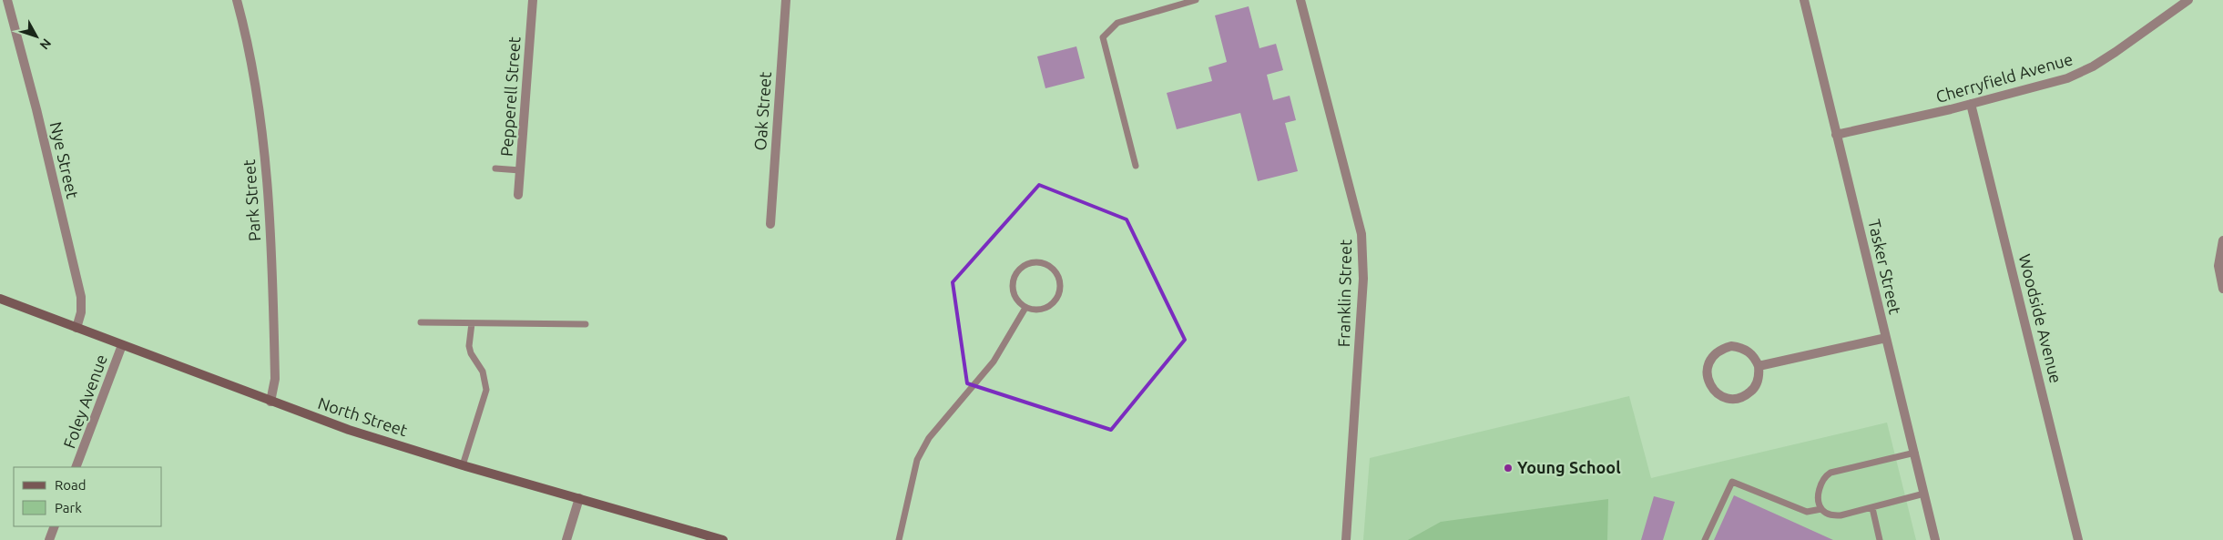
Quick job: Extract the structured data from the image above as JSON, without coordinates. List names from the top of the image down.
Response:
{
  "streets": {
    "main road": ["North Street"],
    "street": [
      "Cherryfield Avenue",
      "Pepperell Street",
      "Oak Street",
      "Nye Street",
      "Park Street",
      "Tasker Street",
      "Franklin Street",
      "Woodside Avenue",
      "Foley Avenue"
    ]
  },
  "crossings": [
    ["Cherryfield Avenue", "Tasker Street"],
    ["Cherryfield Avenue", "Woodside Avenue"],
    ["Nye Street", "North Street"],
    ["Park Street", "North Street"],
    ["Foley Avenue", "North Street"]
  ],
  "places": ["Young School"],
  "legend": ["Road", "Park"],
  "north": "bottom right"
}
